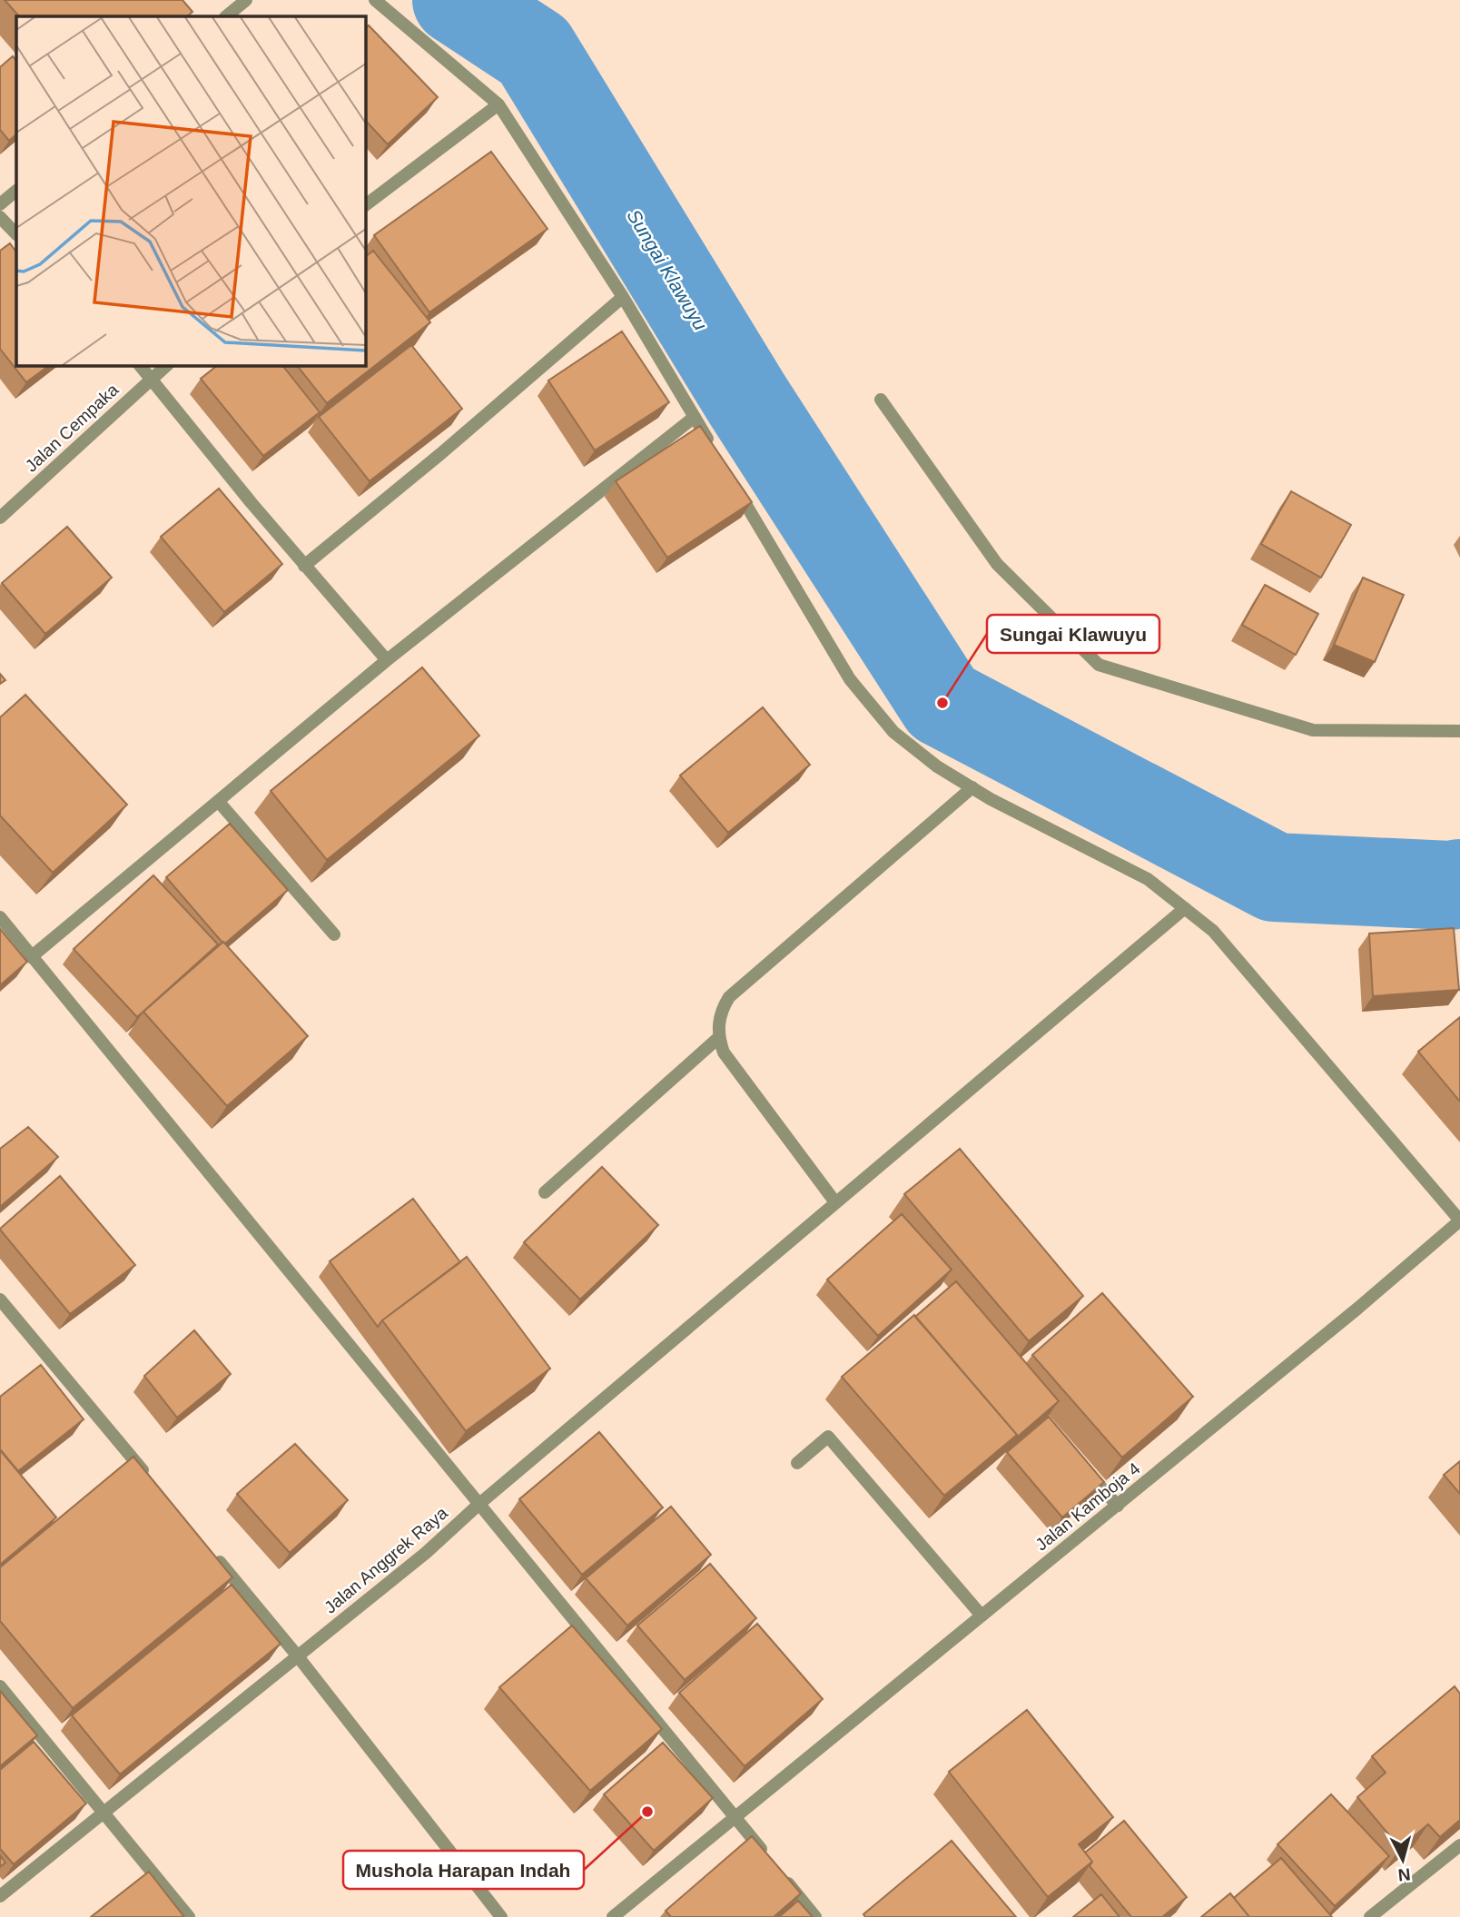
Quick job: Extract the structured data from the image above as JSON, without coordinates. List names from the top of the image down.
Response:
{
  "streets": {
    "street": ["Jalan Cempaka", "Jalan Kamboja 4", "Jalan Anggrek Raya"]
  },
  "water": ["Sungai Klawuyu"],
  "places": ["Sungai Klawuyu", "Mushola Harapan Indah"],
  "north": "bottom"
}
